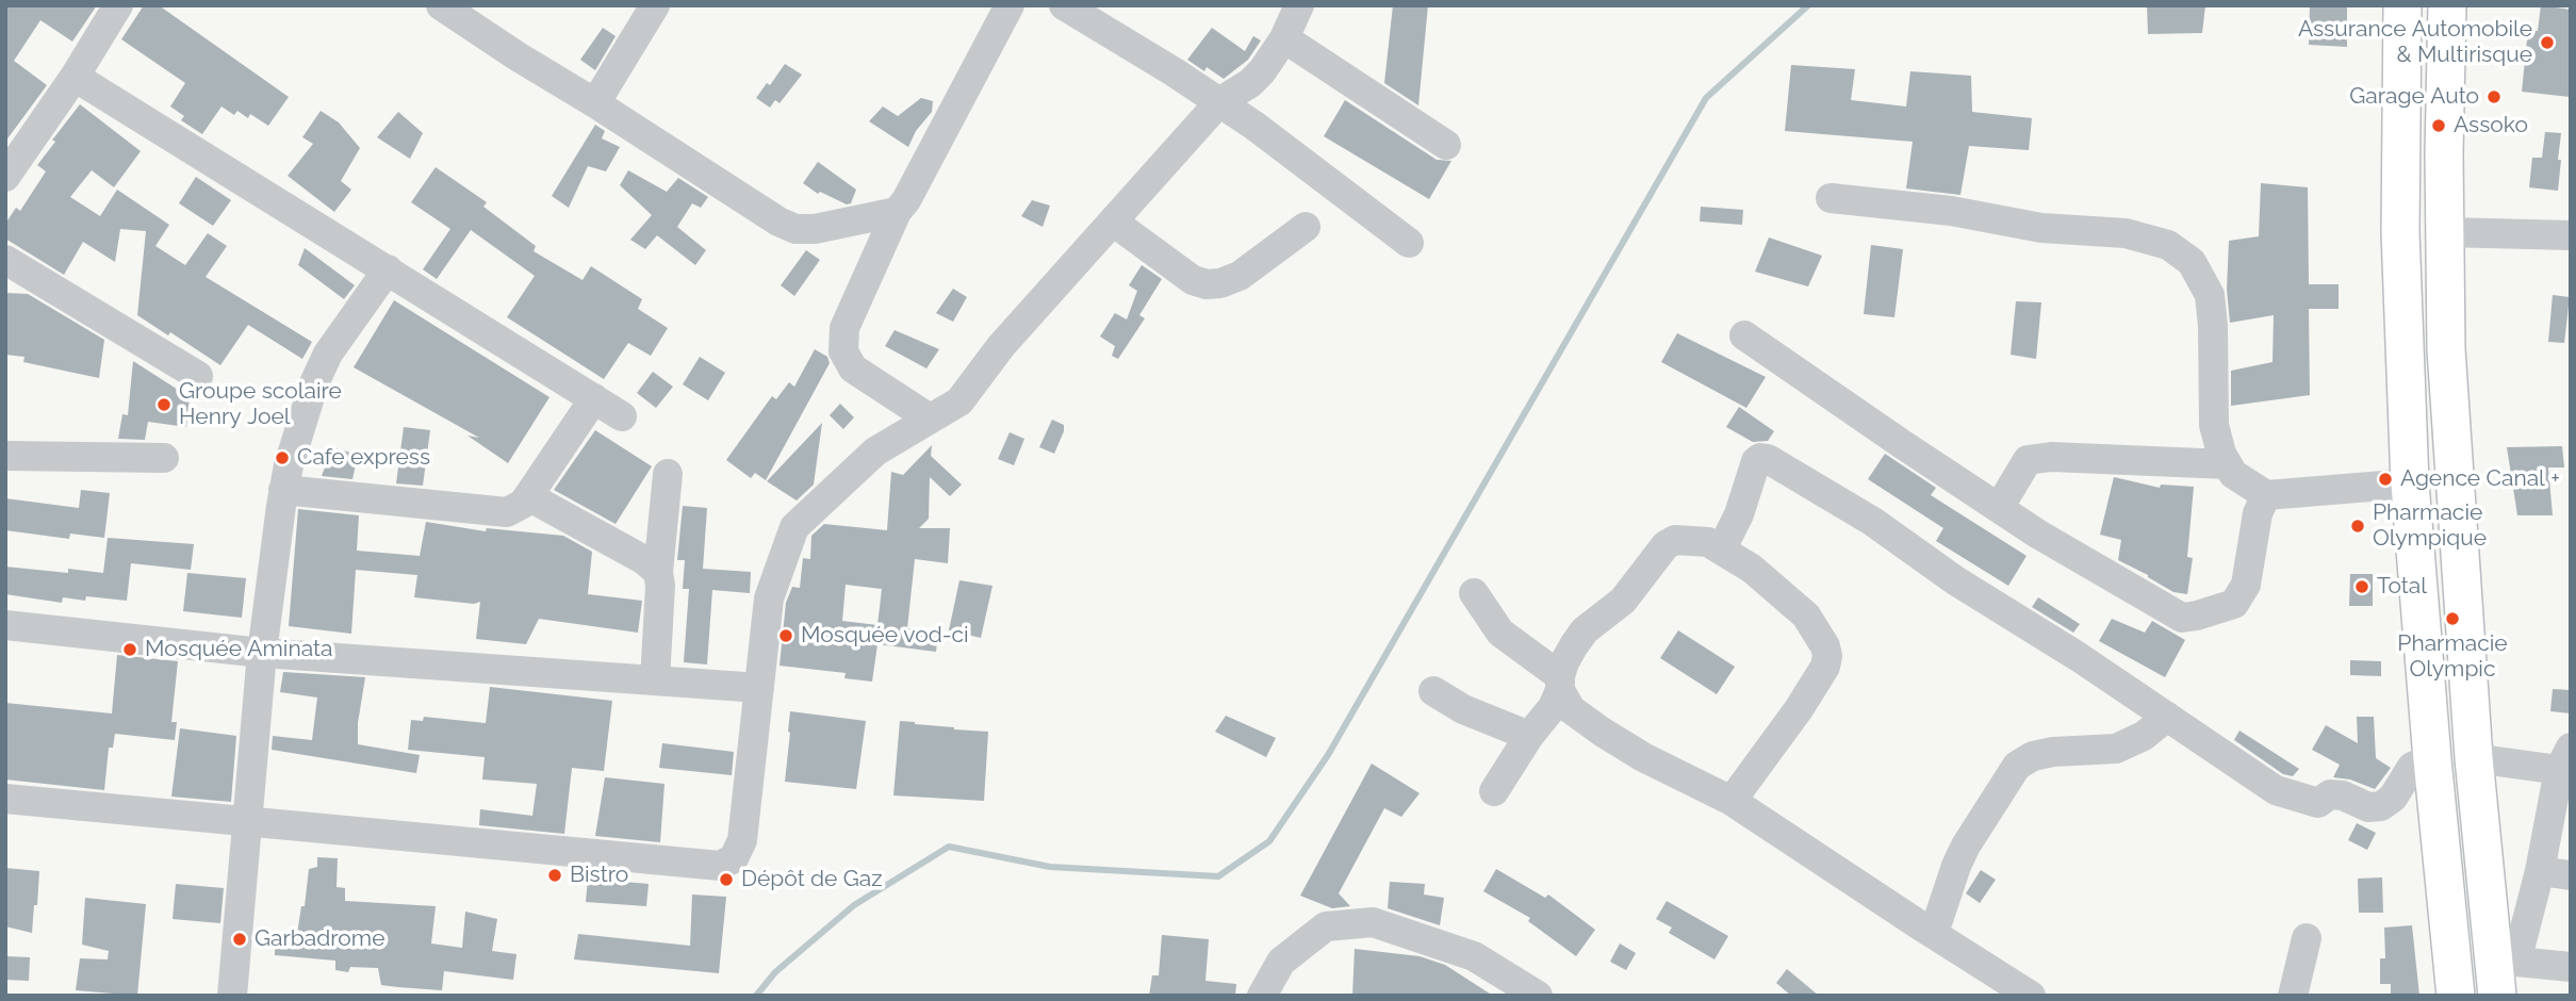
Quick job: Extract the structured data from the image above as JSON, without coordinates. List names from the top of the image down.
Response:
{
  "places": [
    "Assurance Automobile & Multirisque",
    "Garage Auto",
    "Assoko",
    "Groupe scolaire Henry Joel",
    "Cafe express",
    "Agence Canal +",
    "Pharmacie Olympique",
    "Total",
    "Pharmacie Olympic",
    "Mosquée vod-ci",
    "Mosquée Aminata",
    "Bistro",
    "Dépôt de Gaz",
    "Garbadrome"
  ]
}
